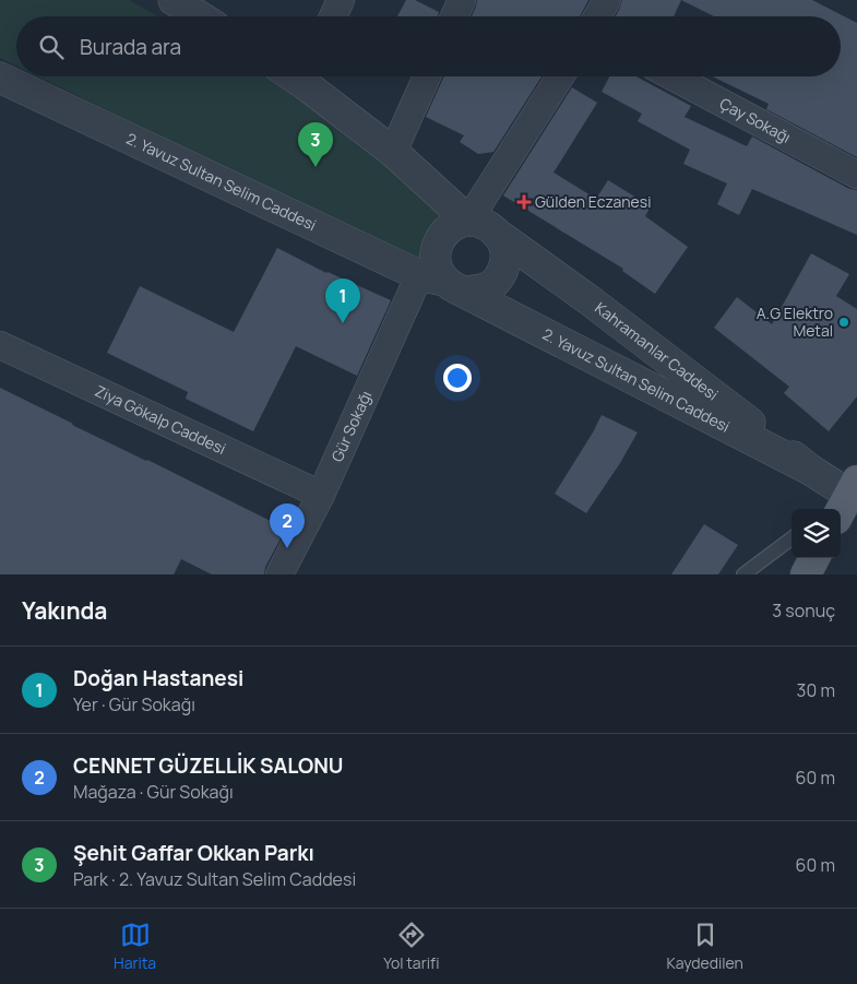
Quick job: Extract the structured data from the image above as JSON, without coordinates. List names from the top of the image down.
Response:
{
  "streets": {
    "street": [
      "Çay Sokağı",
      "2. Yavuz Sultan Selim Caddesi",
      "Kahramanlar Caddesi",
      "Ziya Gökalp Caddesi",
      "Gür Sokağı"
    ]
  },
  "crossings": [
    ["2. Yavuz Sultan Selim Caddesi", "Kahramanlar Caddesi"],
    ["2. Yavuz Sultan Selim Caddesi", "Gür Sokağı"],
    ["Kahramanlar Caddesi", "Gür Sokağı"],
    ["Ziya Gökalp Caddesi", "Gür Sokağı"]
  ],
  "places": {
    "health": ["Gülden Eczanesi"],
    "other": ["A.G Elektro Metal"]
  },
  "page": {
    "search": "Burada ara",
    "pins": ["3", "1", "2"],
    "heading": ["Yakında", "3 sonuç"],
    "list": [
      {
        "mark": "1",
        "name": "Doğan Hastanesi",
        "note": "Yer · Gür Sokağı",
        "value": "30 m"
      },
      {
        "mark": "2",
        "name": "CENNET GÜZELLİK SALONU",
        "note": "Mağaza · Gür Sokağı",
        "value": "60 m"
      },
      {
        "mark": "3",
        "name": "Şehit Gaffar Okkan Parkı",
        "note": "Park · 2. Yavuz Sultan Selim Caddesi",
        "value": "60 m"
      }
    ],
    "nav": ["Harita", "Yol tarifi", "Kaydedilen"]
  }
}
